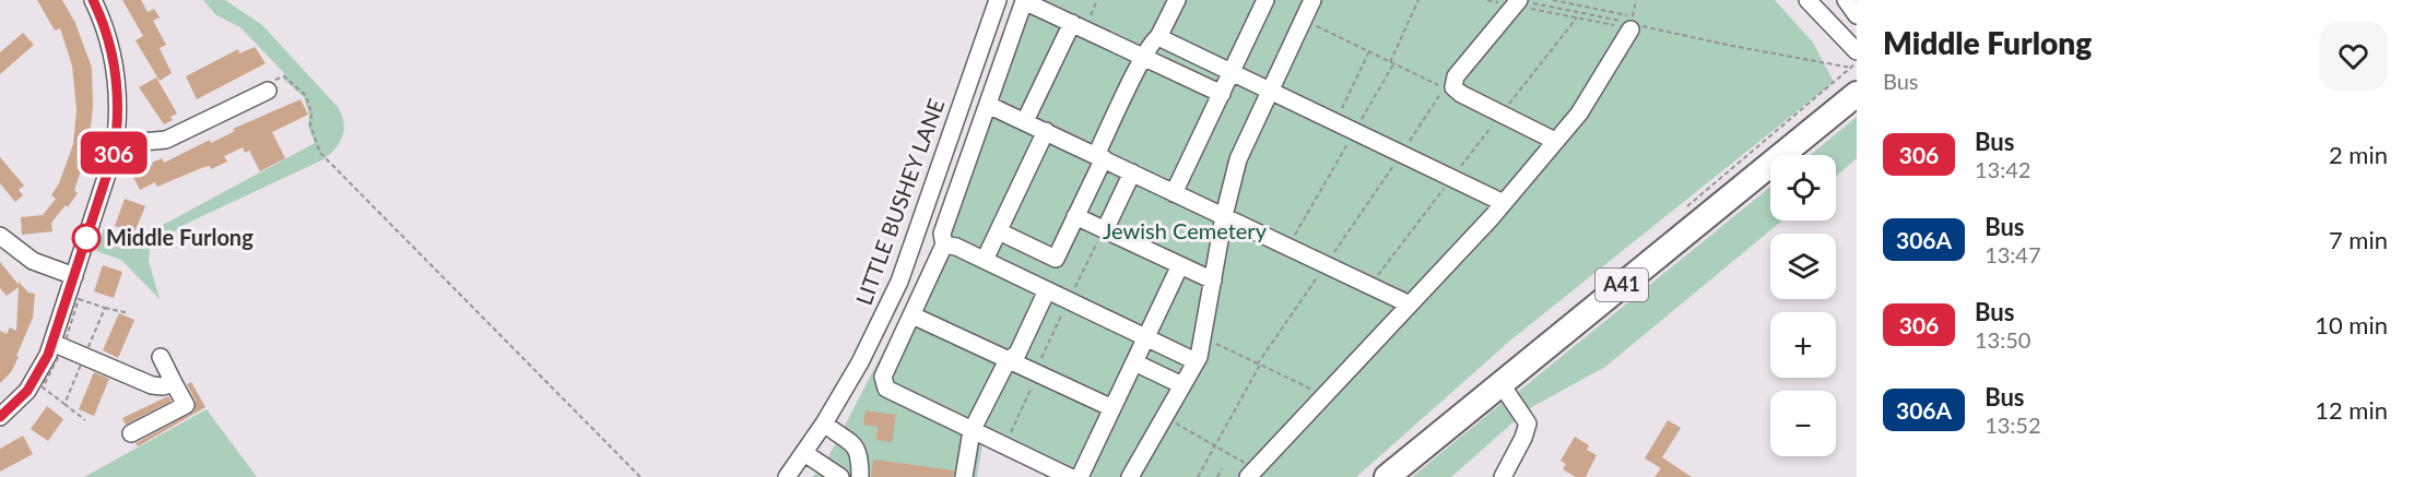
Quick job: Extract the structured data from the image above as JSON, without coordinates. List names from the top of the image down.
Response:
{
  "streets": {
    "highway": ["A41"],
    "street": ["LITTLE BUSHEY LANE"]
  },
  "parks": ["Jewish Cemetery"],
  "places": ["Middle Furlong"],
  "lines": ["bus line 306"],
  "page": {
    "on_map": "306",
    "heading": ["Middle Furlong", "Bus"],
    "list": [
      {
        "mark": "306",
        "name": "Bus",
        "note": "13:42",
        "value": "2 min"
      },
      {
        "mark": "306A",
        "name": "Bus",
        "note": "13:47",
        "value": "7 min"
      },
      {
        "mark": "306",
        "name": "Bus",
        "note": "13:50",
        "value": "10 min"
      },
      {
        "mark": "306A",
        "name": "Bus",
        "note": "13:52",
        "value": "12 min"
      }
    ],
    "map_buttons": ["+", "−"]
  }
}
